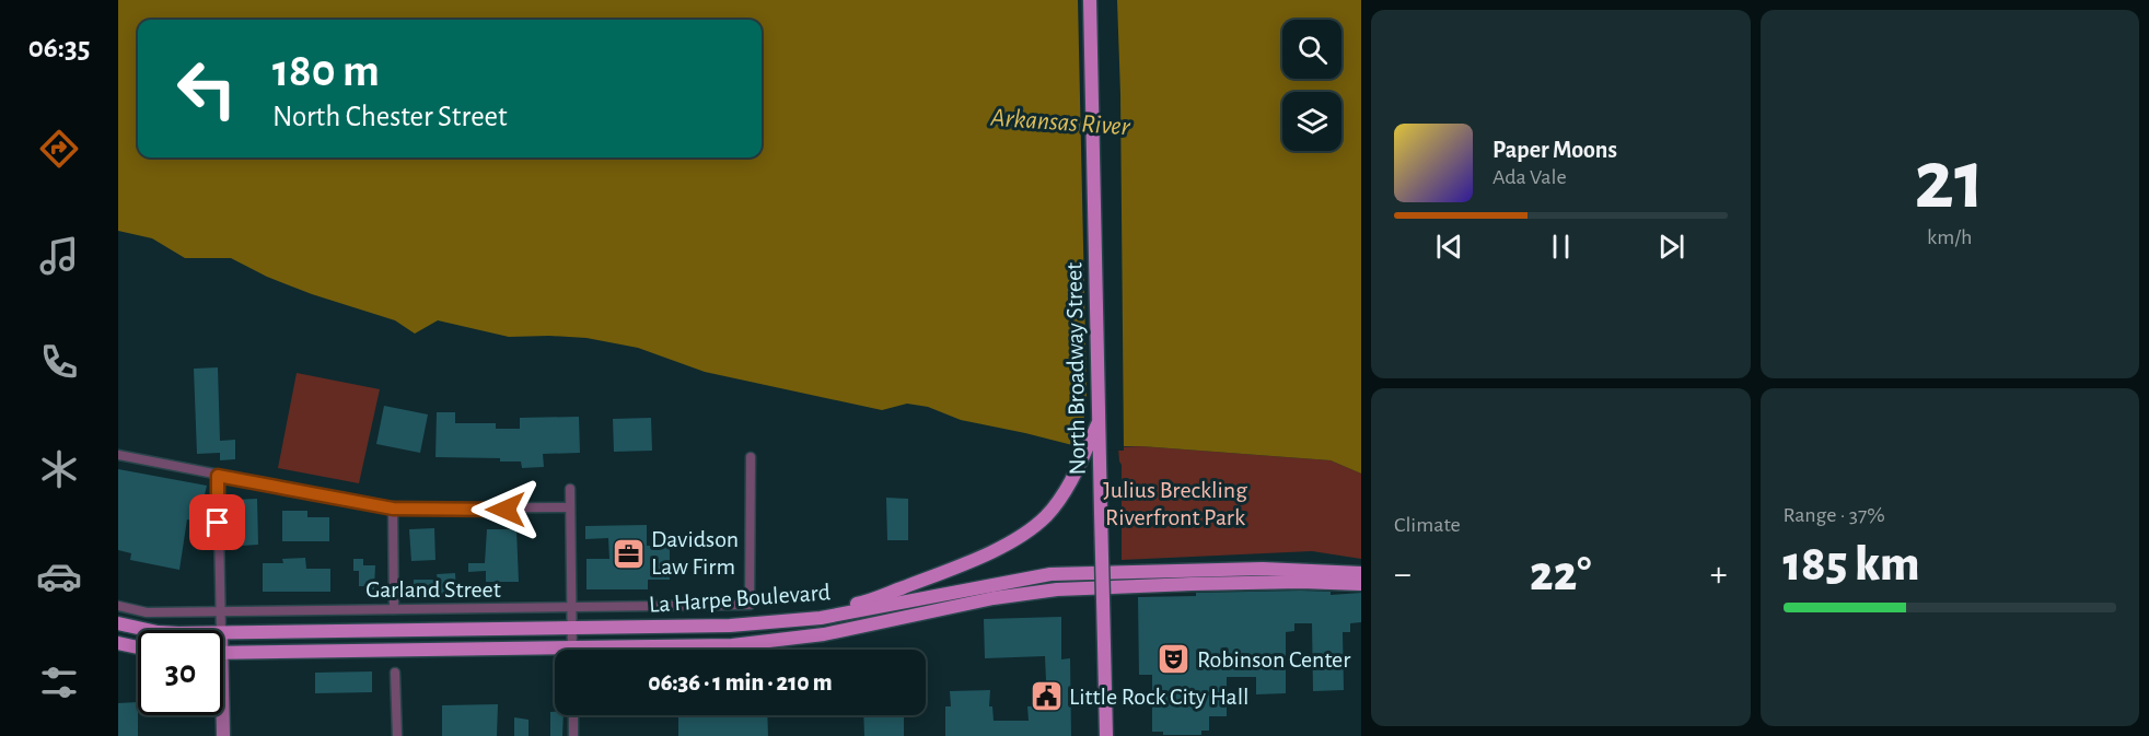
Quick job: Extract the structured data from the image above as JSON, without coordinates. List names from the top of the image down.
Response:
{
  "streets": {
    "main road": ["North Broadway Street", "La Harpe Boulevard"],
    "street": ["Garland Street"]
  },
  "water": ["Arkansas River"],
  "parks": ["Julius Breckling Riverfront Park"],
  "places": {
    "office": ["Davidson Law Firm"],
    "theatre": ["Robinson Center"],
    "public building": ["Little Rock City Hall"]
  },
  "page": {
    "tabs": "06:35",
    "tile": [
      ["21", "km/h"],
      "Climate",
      ["Range · 37%", "185 km"]
    ],
    "turn": ["180 m", "North Chester Street"],
    "song": ["Paper Moons", "Ada Vale"],
    "heat": ["−", "22°", "+"],
    "limit": "30",
    "trip": "06:36 · 1 min · 210 m"
  }
}
